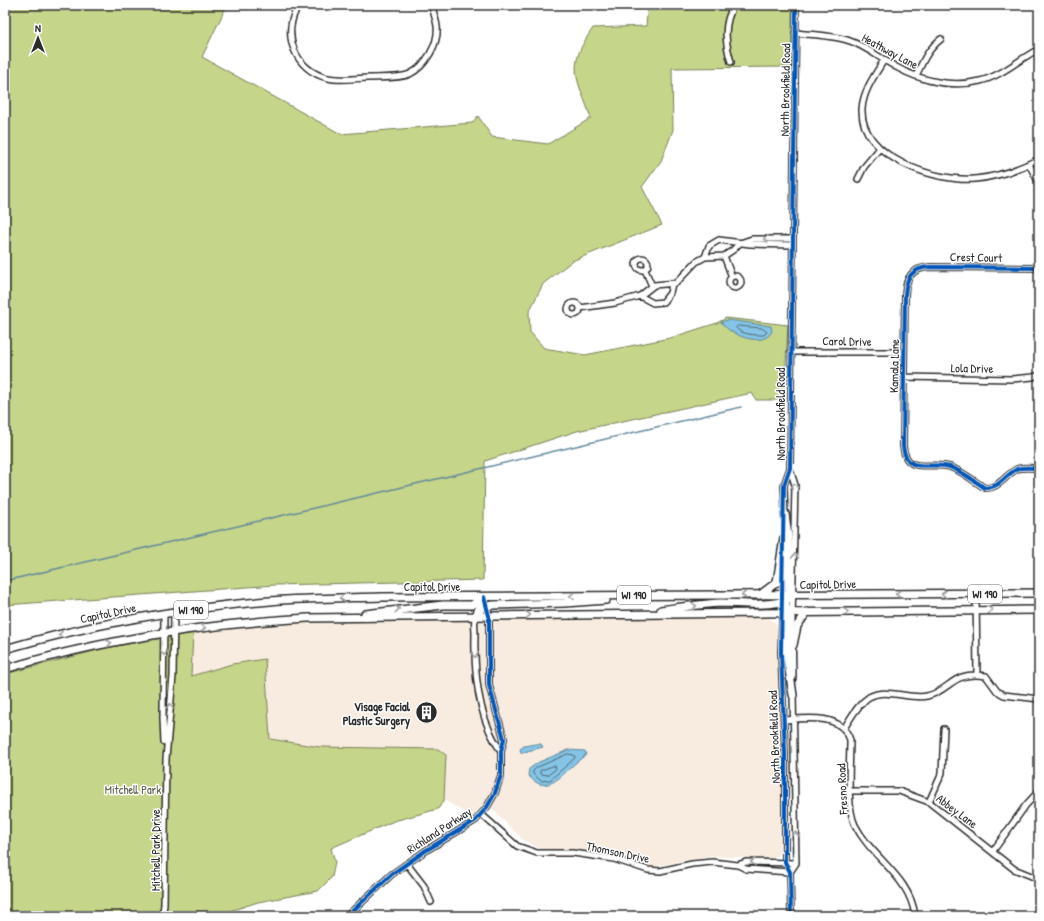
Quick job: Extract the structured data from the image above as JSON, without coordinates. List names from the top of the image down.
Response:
{
  "streets": {
    "main road": ["Capitol Drive", "WI 190"],
    "street": [
      "Heathway Lane",
      "North Brookfield Road",
      "Crest Court",
      "Carol Drive",
      "Kamala Lane",
      "Lola Drive",
      "Fresno Road",
      "Abbey Lane",
      "Richland Parkway",
      "Mitchell Park Drive",
      "Thomson Drive"
    ]
  },
  "crossings": [
    ["Heathway Lane", "North Brookfield Road"],
    ["North Brookfield Road", "Carol Drive"],
    ["North Brookfield Road", "Capitol Drive"],
    ["North Brookfield Road", "WI 190"],
    ["North Brookfield Road", "Thomson Drive"],
    ["Crest Court", "Kamala Lane"],
    ["Carol Drive", "Kamala Lane"],
    ["Kamala Lane", "Lola Drive"],
    ["Capitol Drive", "WI 190"],
    ["Capitol Drive", "Richland Parkway"],
    ["Capitol Drive", "Mitchell Park Drive"],
    ["WI 190", "Richland Parkway"],
    ["WI 190", "Mitchell Park Drive"],
    ["Fresno Road", "Abbey Lane"],
    ["Richland Parkway", "Thomson Drive"]
  ],
  "parks": ["Mitchell Park"],
  "places": {
    "building": ["Visage Facial Plastic Surgery"]
  },
  "north": "top"
}
